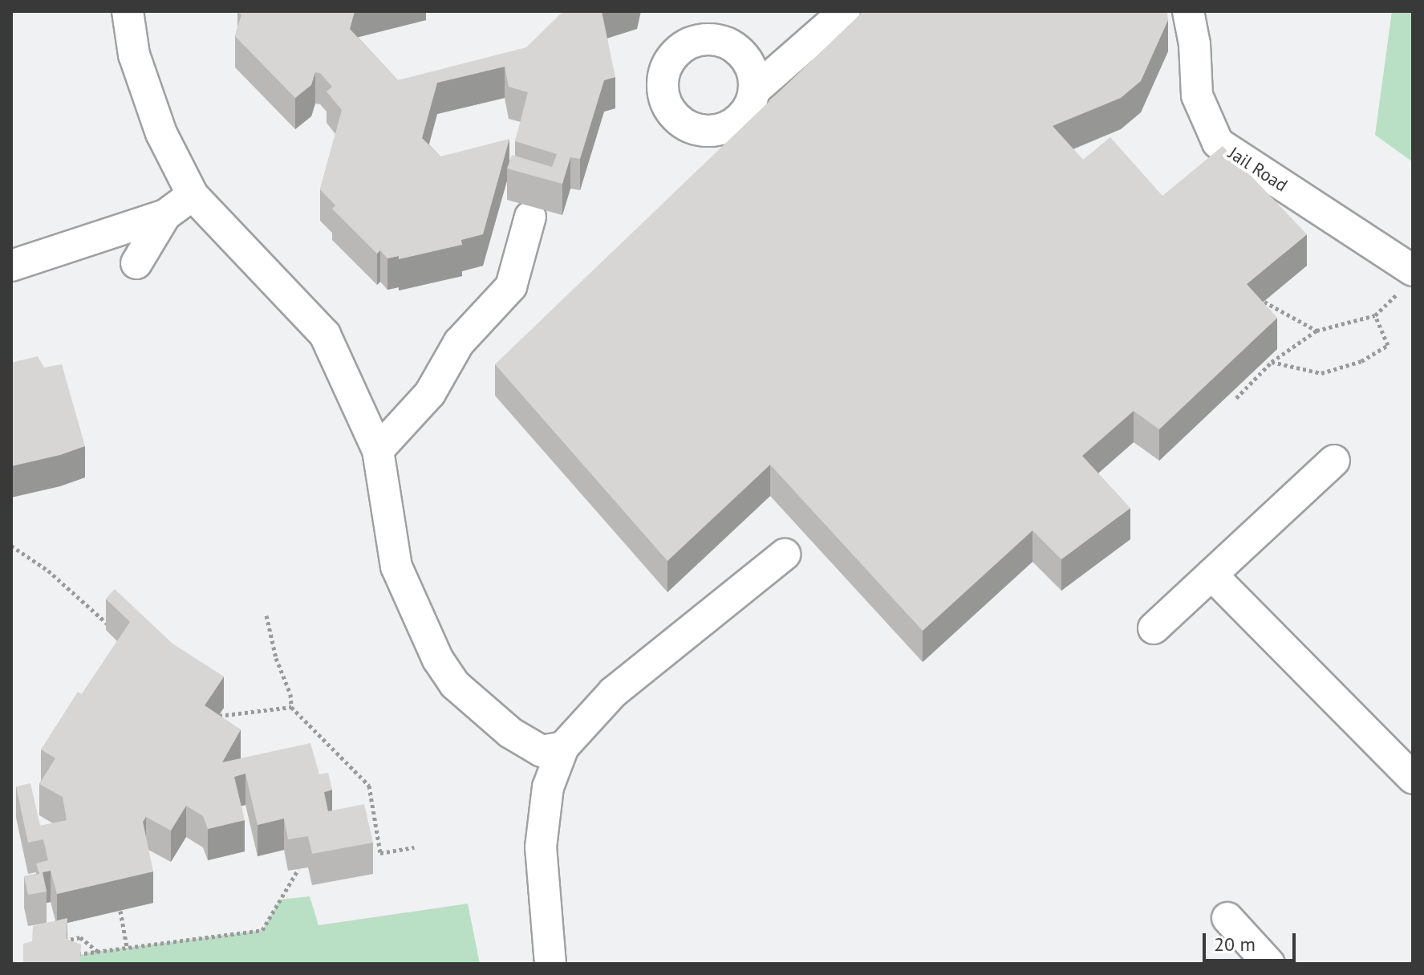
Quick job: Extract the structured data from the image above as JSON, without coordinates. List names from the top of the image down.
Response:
{
  "streets": {
    "lane": ["Jail Road"]
  },
  "scale_bar": "20 m"
}
